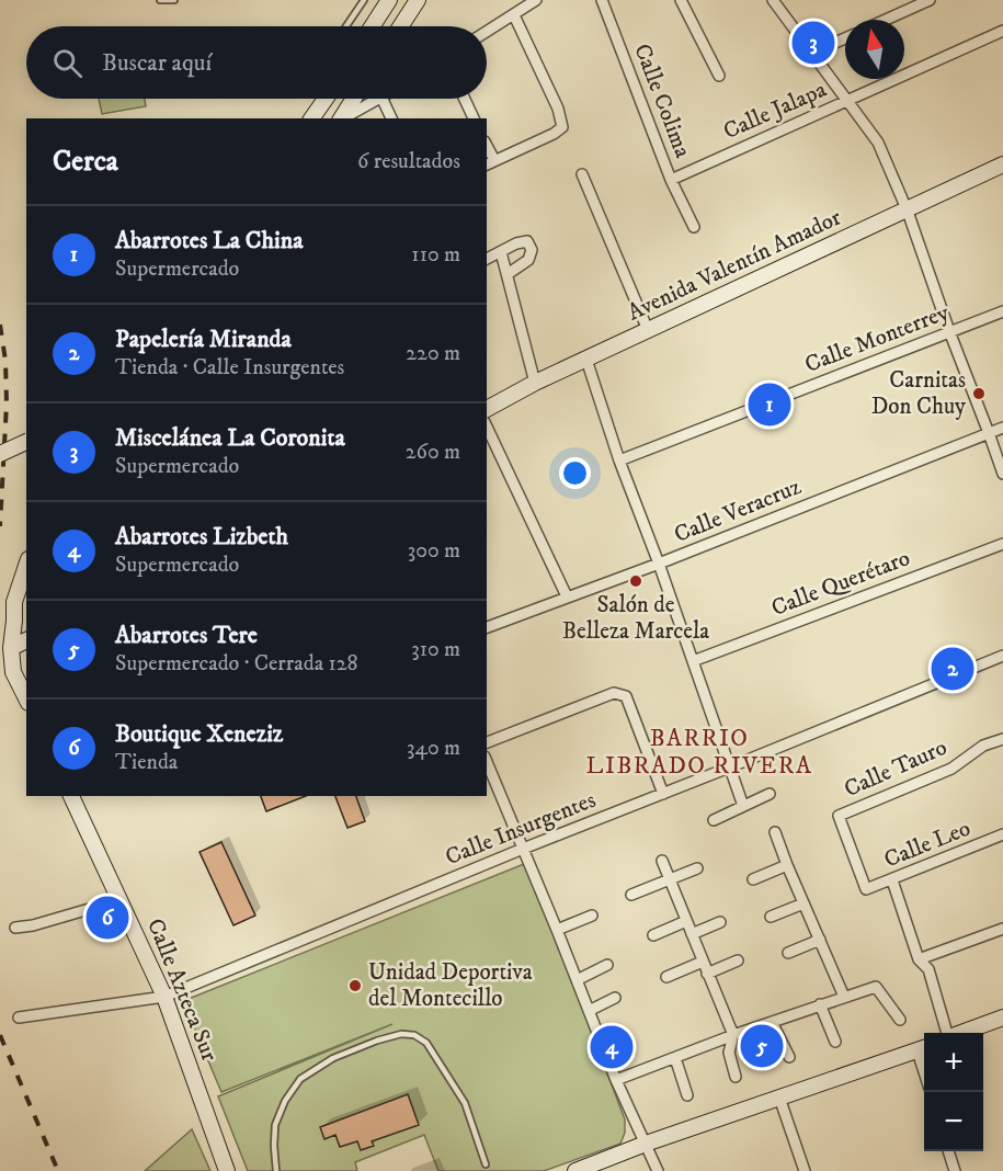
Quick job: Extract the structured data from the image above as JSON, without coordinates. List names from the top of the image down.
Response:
{
  "streets": {
    "street": [
      "Calle Colima",
      "Calle Jalapa",
      "Avenida Valentín Amador",
      "Calle Monterrey",
      "Calle Veracruz",
      "Calle Querétaro",
      "Calle Tauro",
      "Calle Insurgentes",
      "Calle Leo",
      "Calle Azteca Sur"
    ]
  },
  "crossings": [
    ["Calle Colima", "Calle Jalapa"],
    ["Calle Tauro", "Calle Leo"],
    ["Calle Insurgentes", "Calle Azteca Sur"]
  ],
  "districts": ["BARRIO LIBRADO RIVERA"],
  "places": ["Carnitas Don Chuy", "Salón de Belleza Marcela", "Unidad Deportiva del Montecillo"],
  "north": "top",
  "page": {
    "pins": [
      "3",
      "1",
      "2",
      "6",
      "5",
      "4"
    ],
    "search": "Buscar aquí",
    "heading": ["Cerca", "6 resultados"],
    "list": [
      {
        "mark": "1",
        "name": "Abarrotes La China",
        "note": "Supermercado",
        "value": "110 m"
      },
      {
        "mark": "2",
        "name": "Papelería Miranda",
        "note": "Tienda · Calle Insurgentes",
        "value": "220 m"
      },
      {
        "mark": "3",
        "name": "Miscelánea La Coronita",
        "note": "Supermercado",
        "value": "260 m"
      },
      {
        "mark": "4",
        "name": "Abarrotes Lizbeth",
        "note": "Supermercado",
        "value": "300 m"
      },
      {
        "mark": "5",
        "name": "Abarrotes Tere",
        "note": "Supermercado · Cerrada 128",
        "value": "310 m"
      },
      {
        "mark": "6",
        "name": "Boutique Xeneziz",
        "note": "Tienda",
        "value": "340 m"
      }
    ],
    "map_buttons": ["+", "−"]
  }
}
